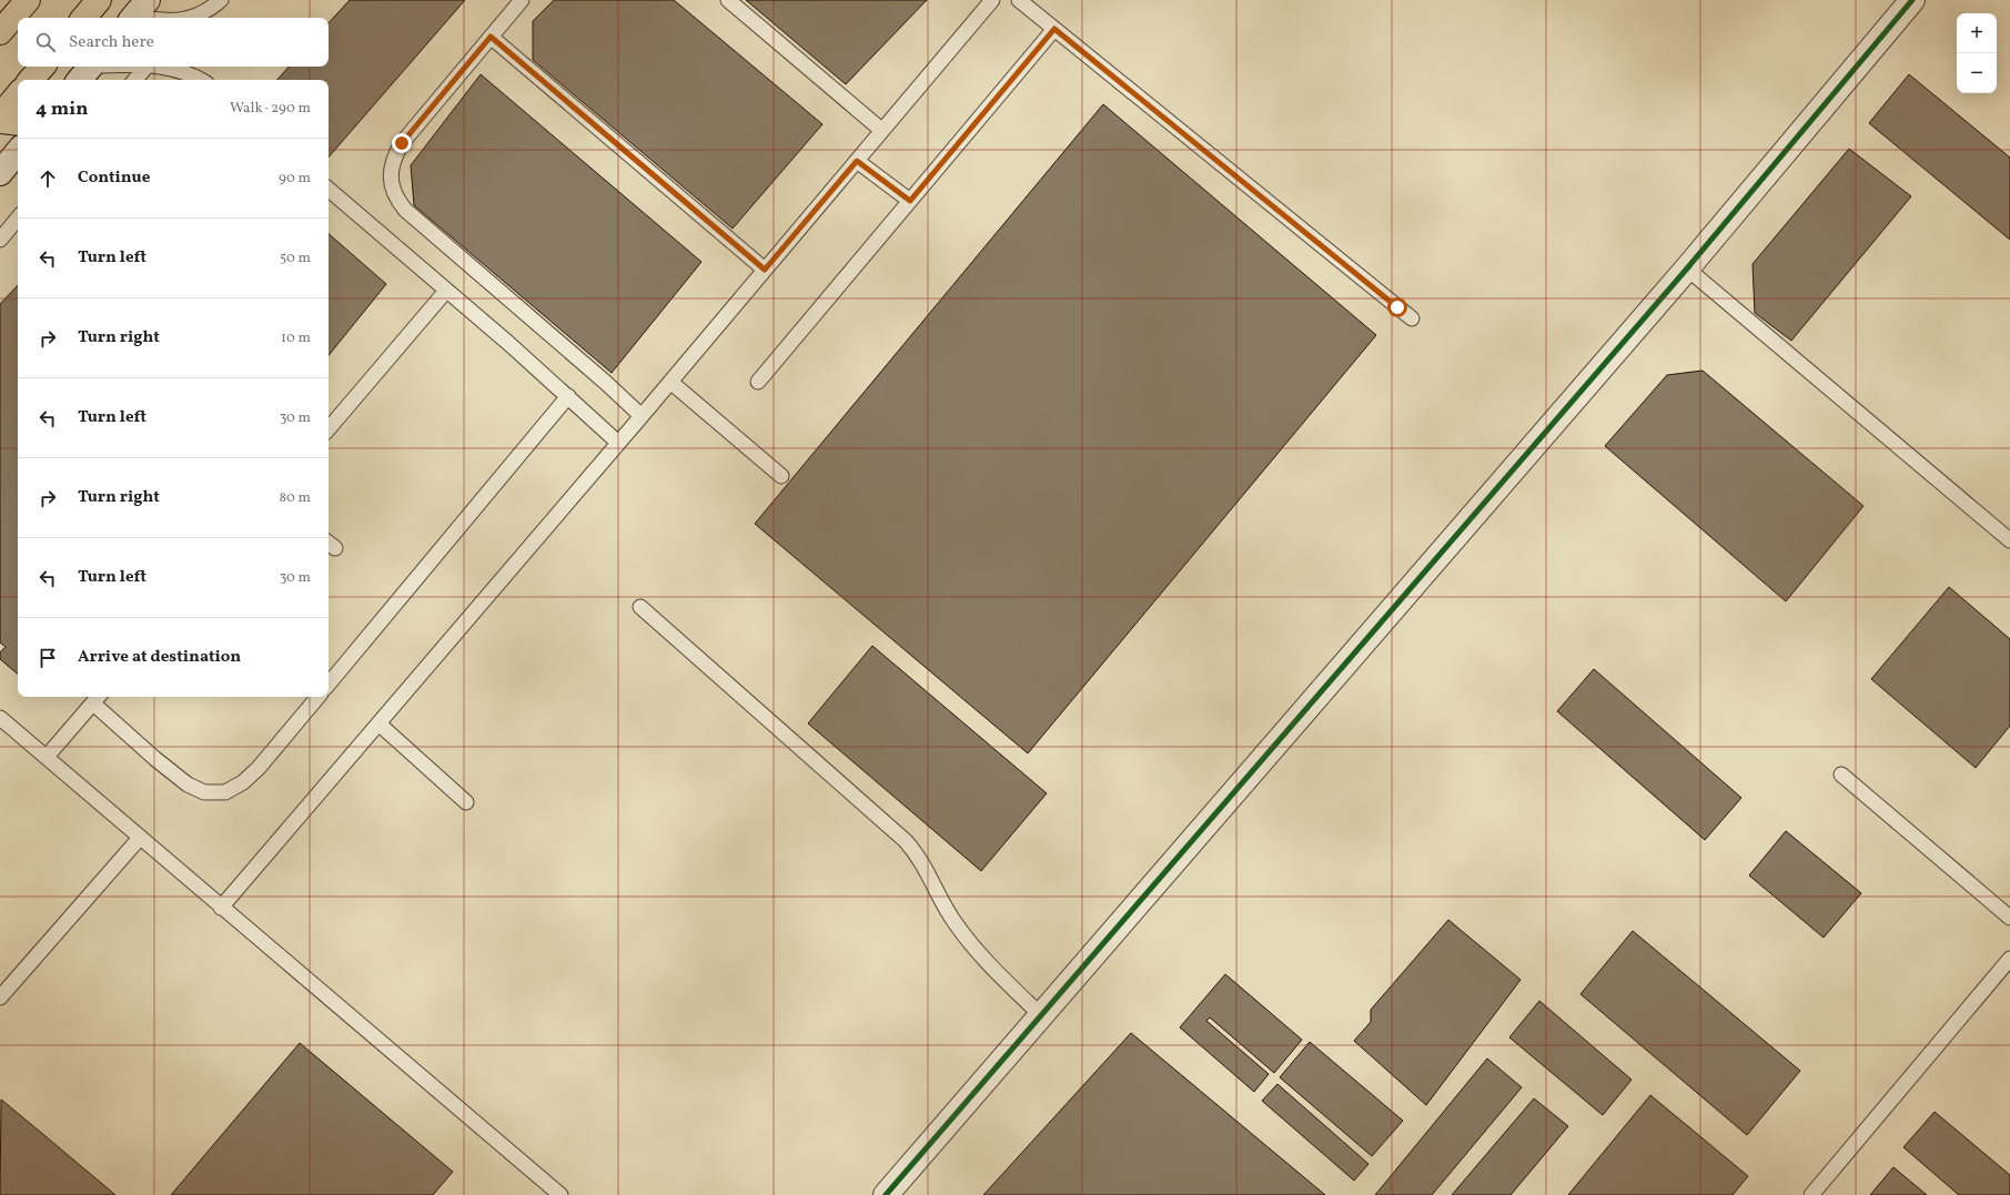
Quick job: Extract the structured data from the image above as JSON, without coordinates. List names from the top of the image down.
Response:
{
  "page": {
    "map_buttons": ["+", "−"],
    "search": "Search here",
    "heading": ["4 min", "Walk · 290 m"],
    "list": [
      ["Continue", "90 m"],
      ["Turn left", "50 m"],
      ["Turn right", "10 m"],
      ["Turn left", "30 m"],
      ["Turn right", "80 m"],
      ["Turn left", "30 m"],
      "Arrive at destination"
    ]
  }
}
